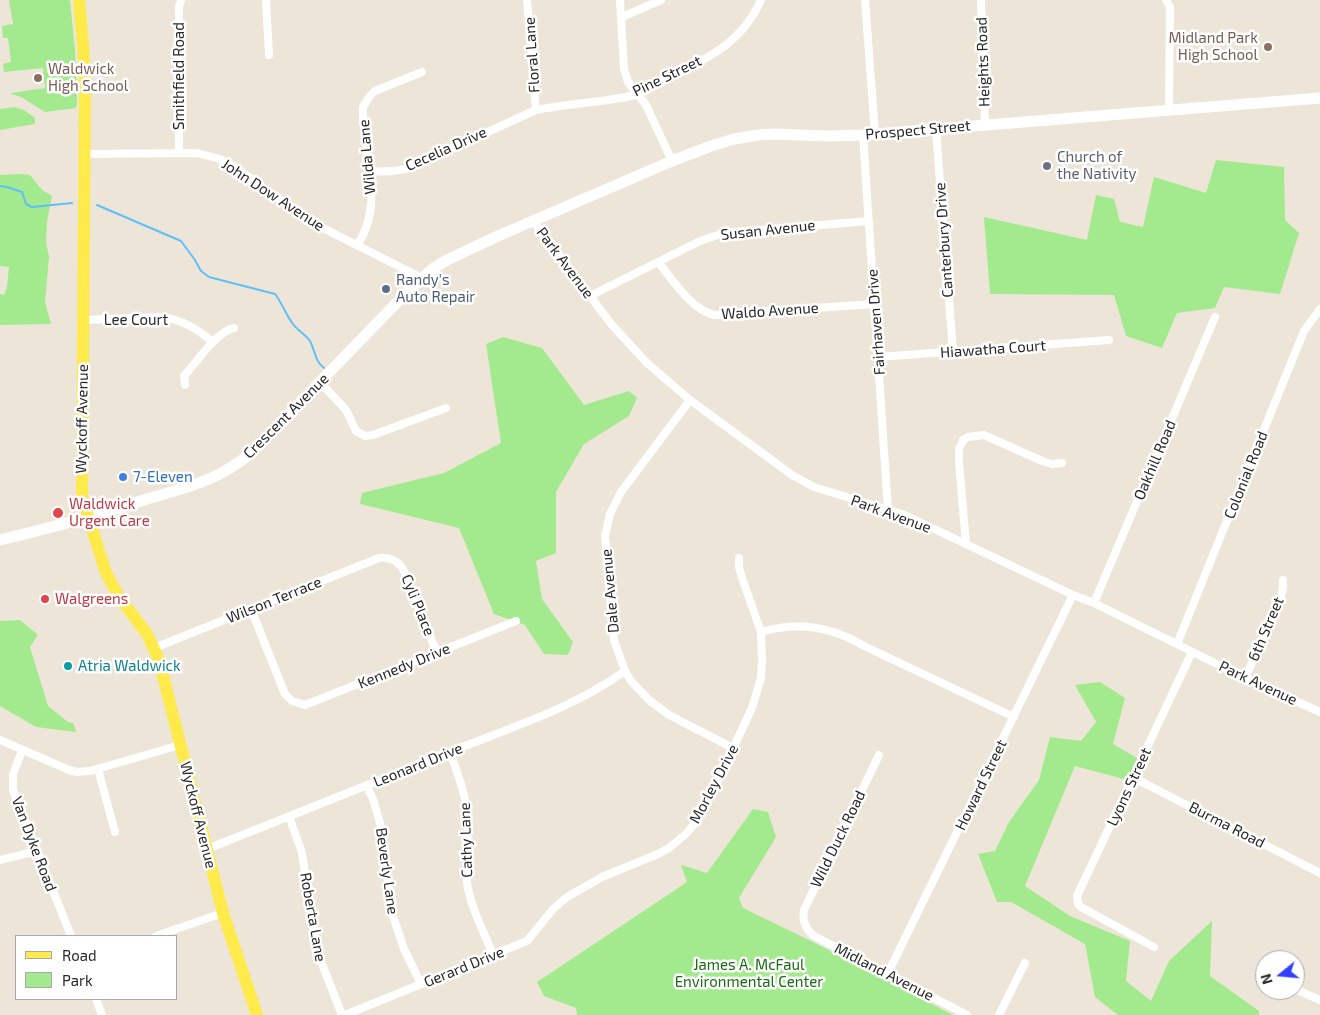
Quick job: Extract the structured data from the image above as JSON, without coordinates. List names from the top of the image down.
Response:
{
  "streets": {
    "main road": ["Prospect Street", "Crescent Avenue", "Wyckoff Avenue"],
    "street": [
      "Floral Lane",
      "Heights Road",
      "Smithfield Road",
      "Pine Street",
      "Cecelia Drive",
      "Wilda Lane",
      "John Dow Avenue",
      "Susan Avenue",
      "Canterbury Drive",
      "Park Avenue",
      "Waldo Avenue",
      "Lee Court",
      "Fairhaven Drive",
      "Hiawatha Court",
      "Oakhill Road",
      "Colonial Road",
      "Dale Avenue",
      "Wilson Terrace",
      "Cyli Place",
      "6th Street",
      "Kennedy Drive",
      "Leonard Drive",
      "Morley Drive",
      "Howard Street",
      "Lyons Street",
      "Burma Road",
      "Wild Duck Road",
      "Cathy Lane",
      "Van Dyke Road",
      "Beverly Lane",
      "Roberta Lane",
      "Gerard Drive",
      "Midland Avenue"
    ]
  },
  "crossings": [
    ["Floral Lane", "Pine Street"],
    ["Heights Road", "Prospect Street"],
    ["Smithfield Road", "John Dow Avenue"],
    ["Pine Street", "Cecelia Drive"],
    ["Prospect Street", "Canterbury Drive"],
    ["Prospect Street", "Park Avenue"],
    ["Prospect Street", "Fairhaven Drive"],
    ["Prospect Street", "Crescent Avenue"],
    ["Cecelia Drive", "Wilda Lane"],
    ["Wilda Lane", "John Dow Avenue"],
    ["John Dow Avenue", "Crescent Avenue"],
    ["John Dow Avenue", "Wyckoff Avenue"],
    ["Susan Avenue", "Park Avenue"],
    ["Susan Avenue", "Waldo Avenue"],
    ["Susan Avenue", "Fairhaven Drive"],
    ["Canterbury Drive", "Hiawatha Court"],
    ["Park Avenue", "Fairhaven Drive"],
    ["Park Avenue", "Crescent Avenue"],
    ["Park Avenue", "Oakhill Road"],
    ["Park Avenue", "Colonial Road"],
    ["Park Avenue", "Dale Avenue"],
    ["Park Avenue", "6th Street"],
    ["Park Avenue", "Howard Street"],
    ["Park Avenue", "Lyons Street"],
    ["Waldo Avenue", "Fairhaven Drive"],
    ["Lee Court", "Wyckoff Avenue"],
    ["Fairhaven Drive", "Hiawatha Court"],
    ["Crescent Avenue", "Wyckoff Avenue"],
    ["Wyckoff Avenue", "Wilson Terrace"],
    ["Wyckoff Avenue", "Leonard Drive"],
    ["Dale Avenue", "Leonard Drive"],
    ["Dale Avenue", "Morley Drive"],
    ["Wilson Terrace", "Cyli Place"],
    ["Wilson Terrace", "Kennedy Drive"],
    ["Cyli Place", "Kennedy Drive"],
    ["Leonard Drive", "Cathy Lane"],
    ["Leonard Drive", "Beverly Lane"],
    ["Leonard Drive", "Roberta Lane"],
    ["Morley Drive", "Gerard Drive"],
    ["Howard Street", "Midland Avenue"],
    ["Lyons Street", "Burma Road"],
    ["Wild Duck Road", "Midland Avenue"],
    ["Cathy Lane", "Gerard Drive"],
    ["Beverly Lane", "Gerard Drive"],
    ["Roberta Lane", "Gerard Drive"]
  ],
  "parks": ["James A. McFaul Environmental Center"],
  "places": [
    "Midland Park High School",
    "Waldwick High School",
    "Church of the Nativity",
    "Randy's Auto Repair",
    "7-Eleven",
    "Waldwick Urgent Care",
    "Walgreens",
    "Atria Waldwick"
  ],
  "legend": ["Road", "Park"],
  "north": "left"
}
